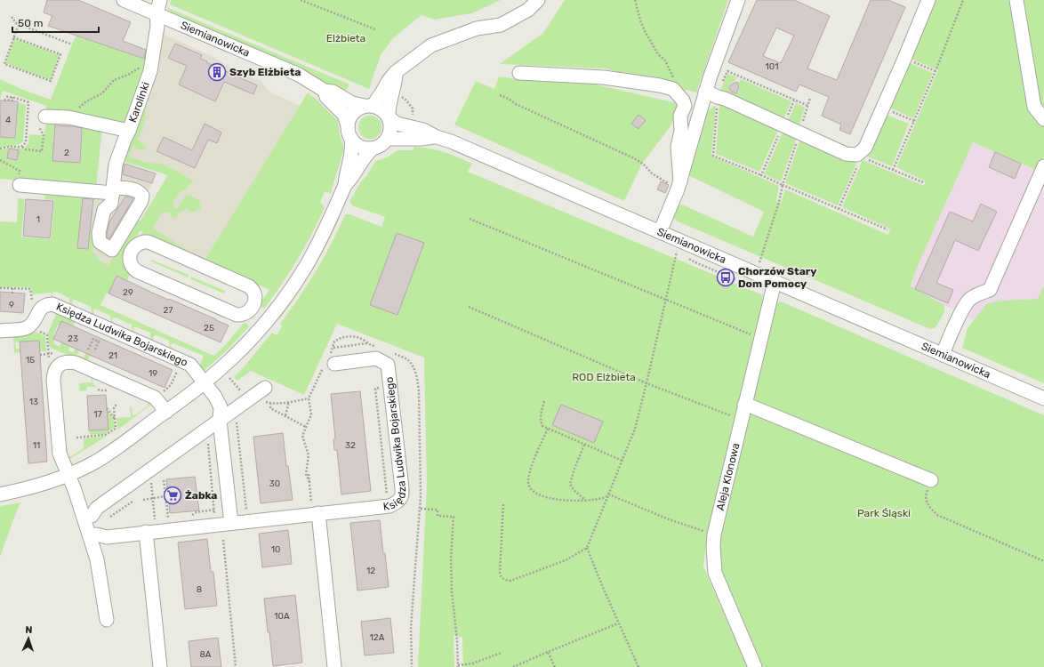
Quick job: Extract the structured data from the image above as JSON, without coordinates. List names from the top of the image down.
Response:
{
  "streets": {
    "street": [
      "Siemianowicka",
      "Karolinki",
      "Księdza Ludwika Bojarskiego",
      "Aleja Klonowa"
    ]
  },
  "crossings": [
    ["Siemianowicka", "Karolinki"],
    ["Siemianowicka", "Aleja Klonowa"]
  ],
  "parks": ["Elżbieta", "ROD Elżbieta", "Park Śląski"],
  "places": {
    "building": ["Szyb Elżbieta"],
    "bus stop": ["Chorzów Stary Dom Pomocy"],
    "supermarket": ["Żabka"]
  },
  "house_numbers": [
    "101",
    "4",
    "2",
    "1",
    "29",
    "9",
    "27",
    "25",
    "23",
    "21",
    "15",
    "19",
    "13",
    "17",
    "11",
    "32",
    "30",
    "10",
    "12",
    "8",
    "10A",
    "12A",
    "8A"
  ],
  "scale_bar": "50 m",
  "north": "top"
}
